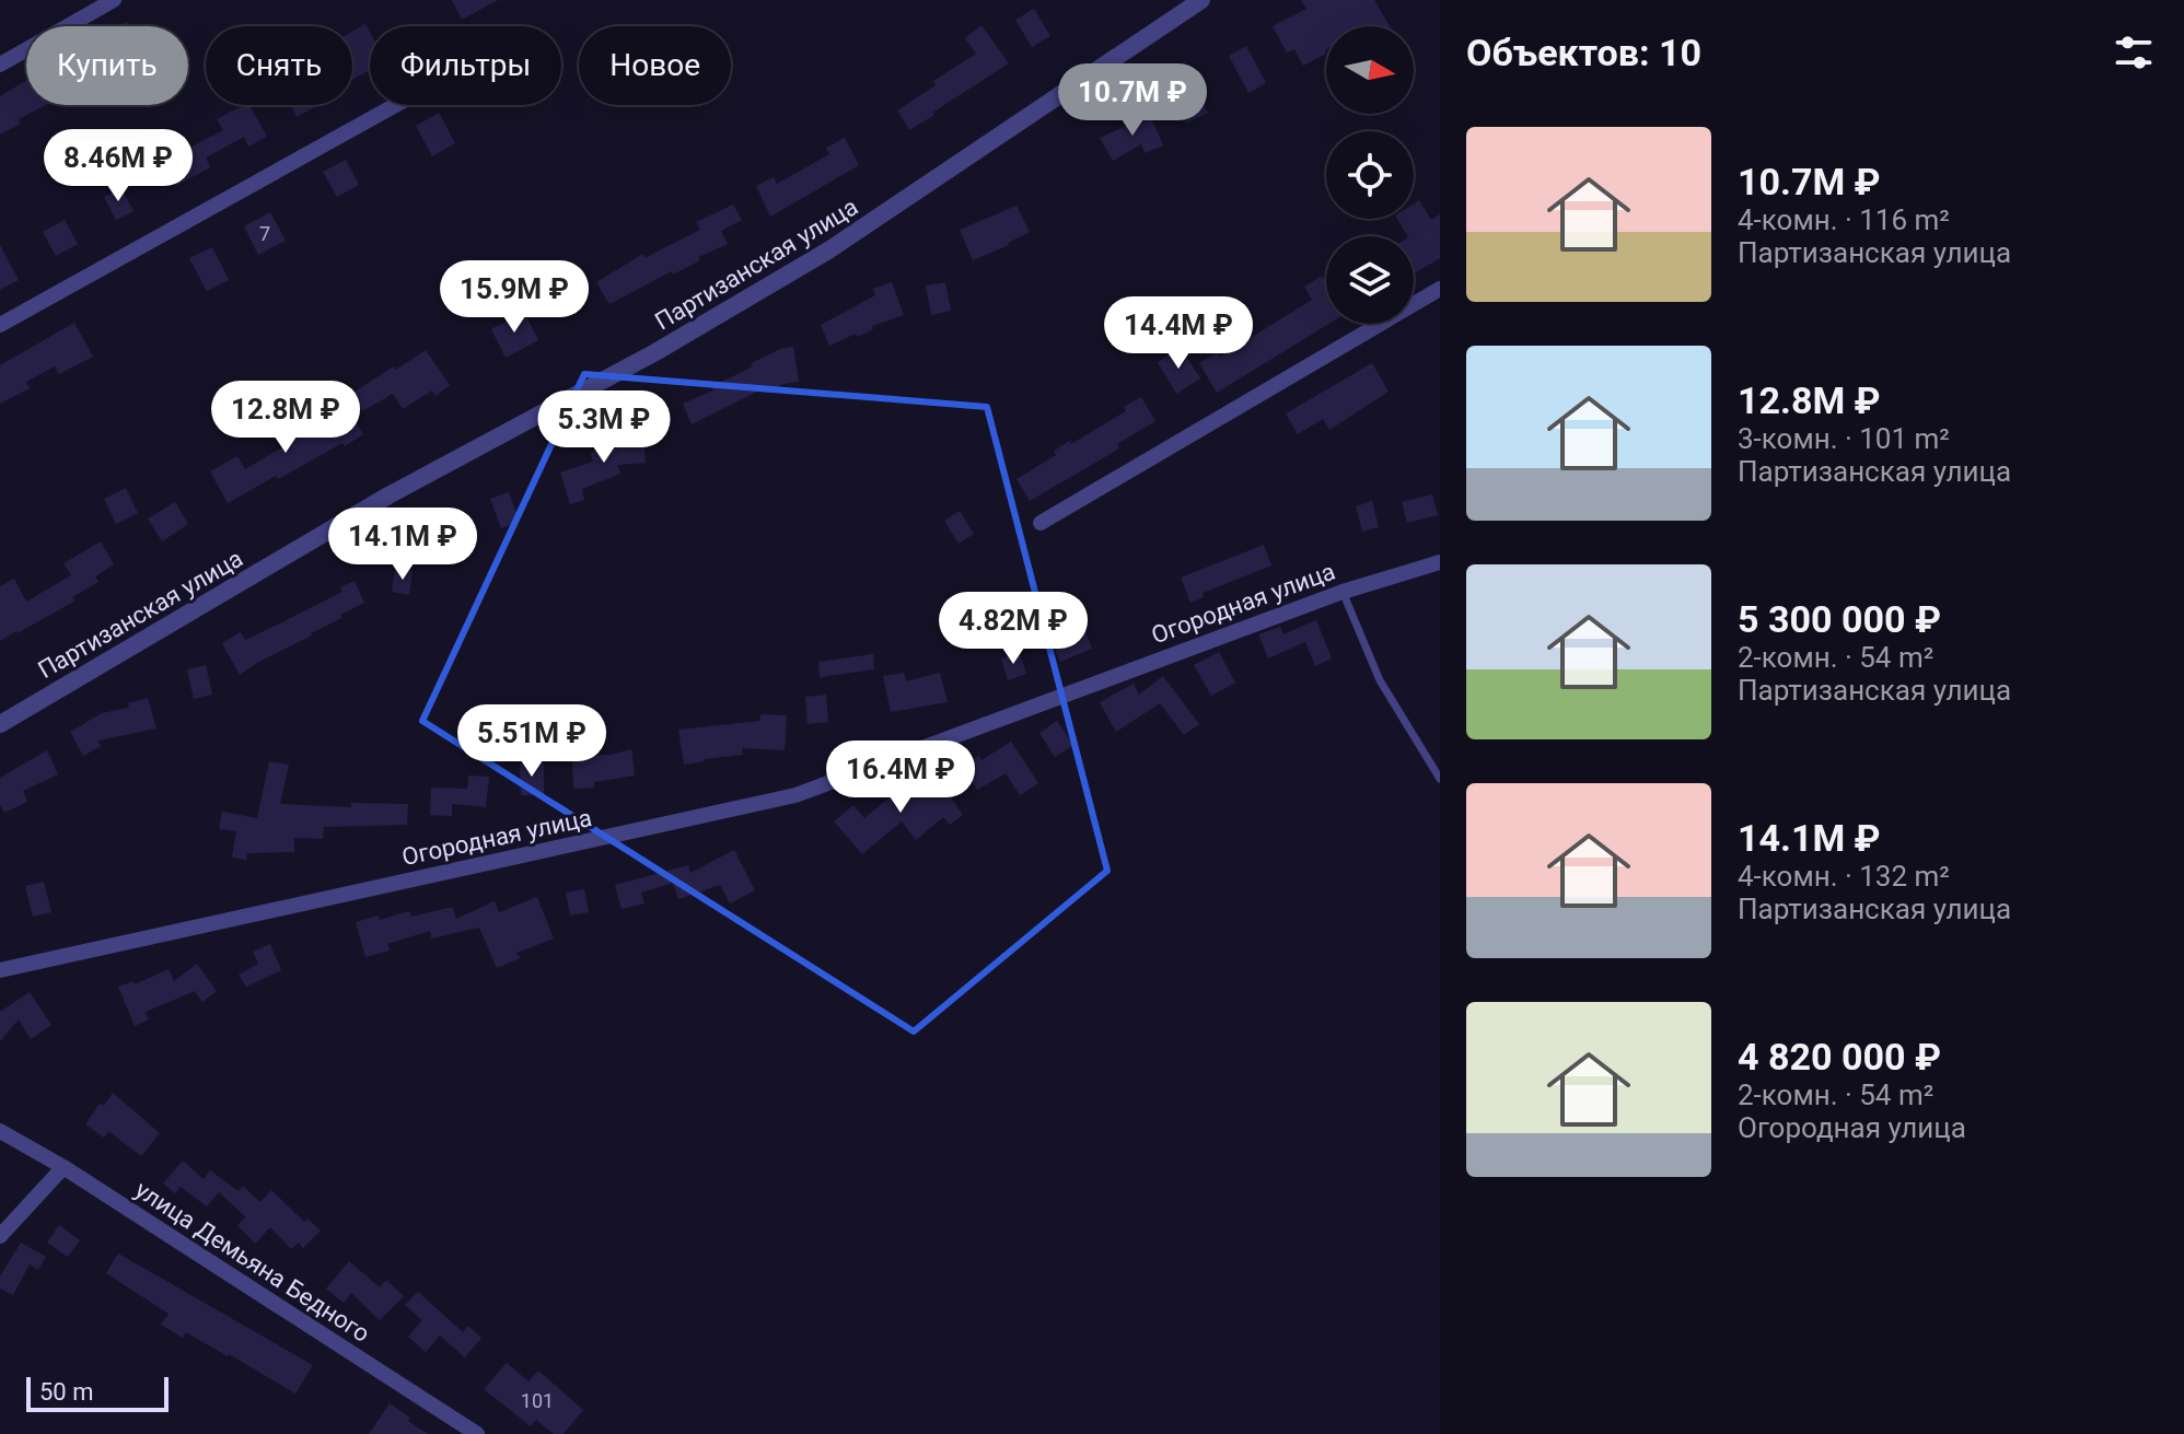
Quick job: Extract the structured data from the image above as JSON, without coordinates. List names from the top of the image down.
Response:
{
  "streets": {
    "street": ["Партизанская улица", "Огородная улица", "улица Демьяна Бедного"]
  },
  "house_numbers": ["7", "101"],
  "scale_bar": "50 m",
  "north": "right",
  "page": {
    "heading": "Объектов: 10",
    "chip": [
      "Купить",
      "Снять",
      "Фильтры",
      "Новое"
    ],
    "price": [
      "10.7M ₽",
      "8.46M ₽",
      "15.9M ₽",
      "14.4M ₽",
      "12.8M ₽",
      "5.3M ₽",
      "14.1M ₽",
      "4.82M ₽",
      "5.51M ₽",
      "16.4M ₽"
    ],
    "list": [
      {
        "name": "10.7M ₽",
        "note": "4-комн. · 116 m² · Партизанская улица"
      },
      {
        "name": "12.8M ₽",
        "note": "3-комн. · 101 m² · Партизанская улица"
      },
      {
        "name": "5 300 000 ₽",
        "note": "2-комн. · 54 m² · Партизанская улица"
      },
      {
        "name": "14.1M ₽",
        "note": "4-комн. · 132 m² · Партизанская улица"
      },
      {
        "name": "4 820 000 ₽",
        "note": "2-комн. · 54 m² · Огородная улица"
      }
    ],
    "scale": "50 m"
  }
}
